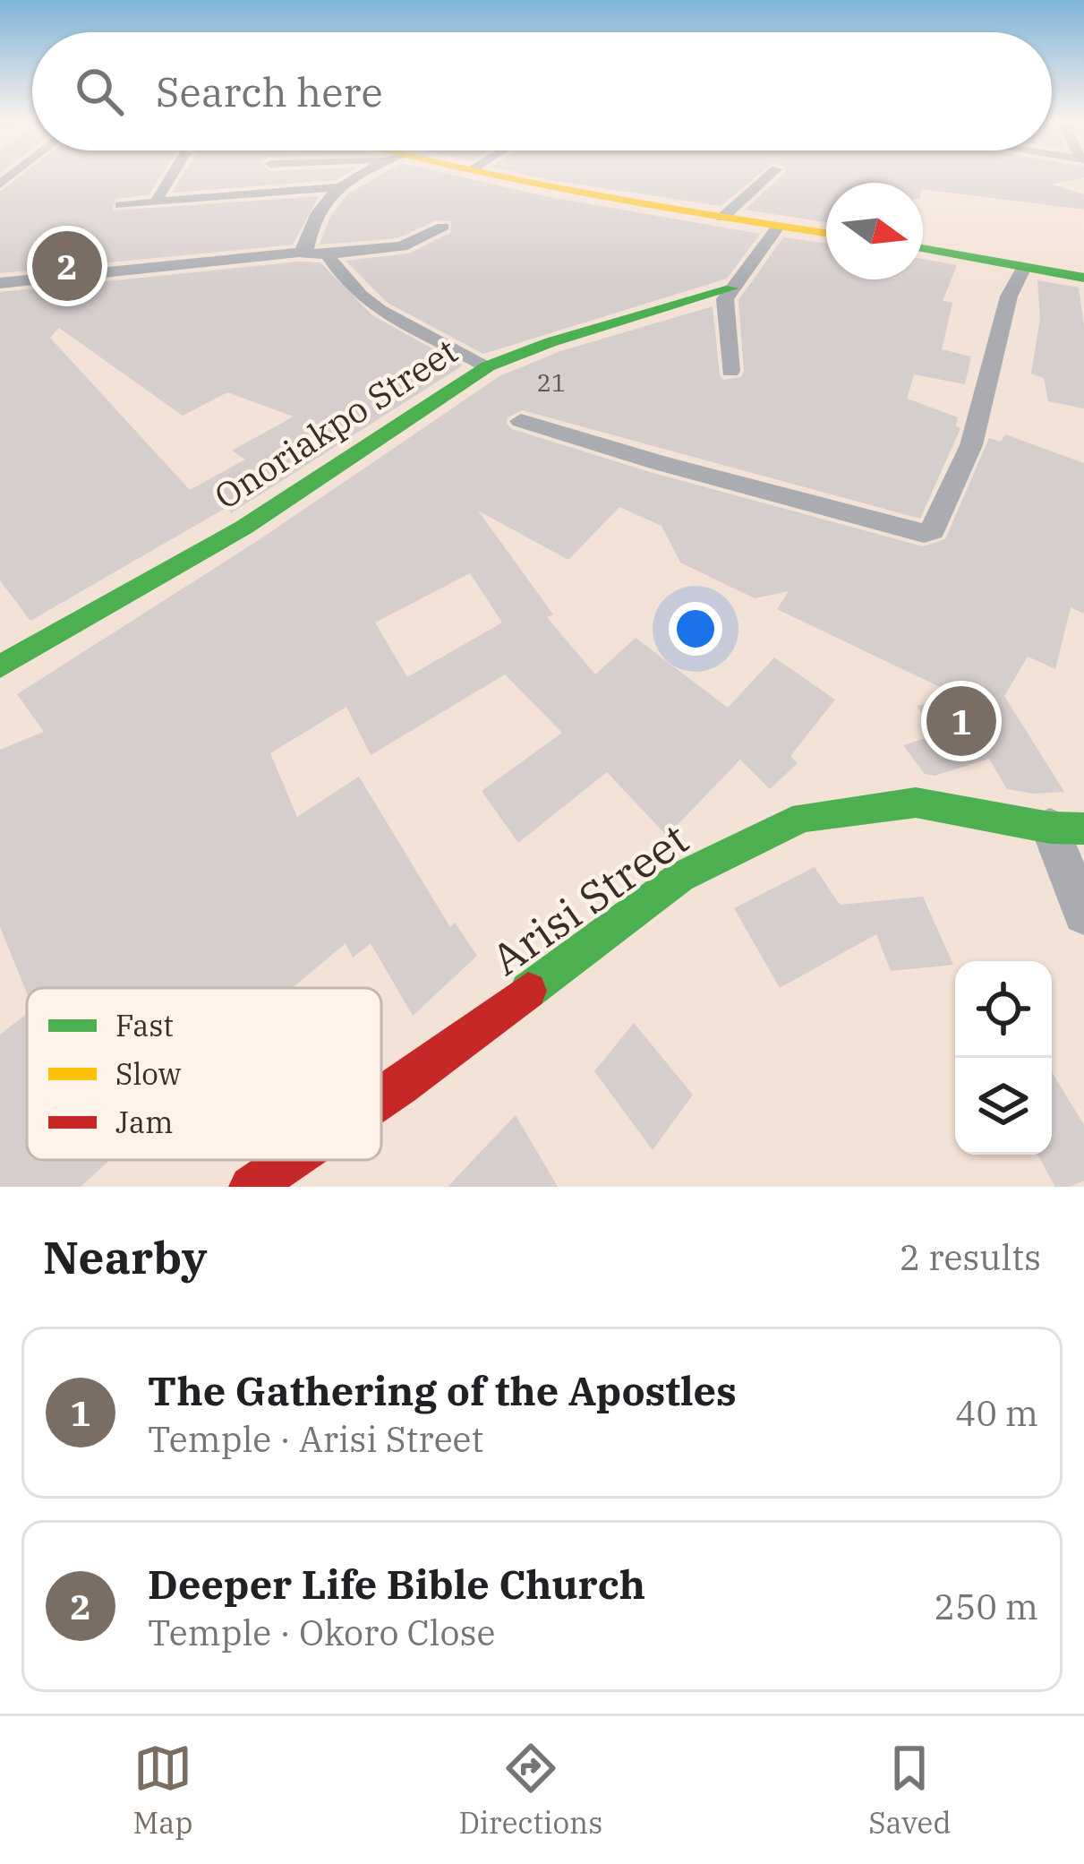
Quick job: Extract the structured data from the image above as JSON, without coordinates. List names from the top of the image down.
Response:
{
  "streets": {
    "street": ["Onoriakpo Street", "Arisi Street"]
  },
  "house_numbers": ["21"],
  "legend": ["Fast", "Slow", "Jam"],
  "north": "right",
  "page": {
    "search": "Search here",
    "pins": ["2", "1"],
    "heading": ["Nearby", "2 results"],
    "list": [
      {
        "mark": "1",
        "name": "The Gathering of the Apostles",
        "note": "Temple · Arisi Street",
        "value": "40 m"
      },
      {
        "mark": "2",
        "name": "Deeper Life Bible Church",
        "note": "Temple · Okoro Close",
        "value": "250 m"
      }
    ],
    "nav": ["Map", "Directions", "Saved"]
  }
}
